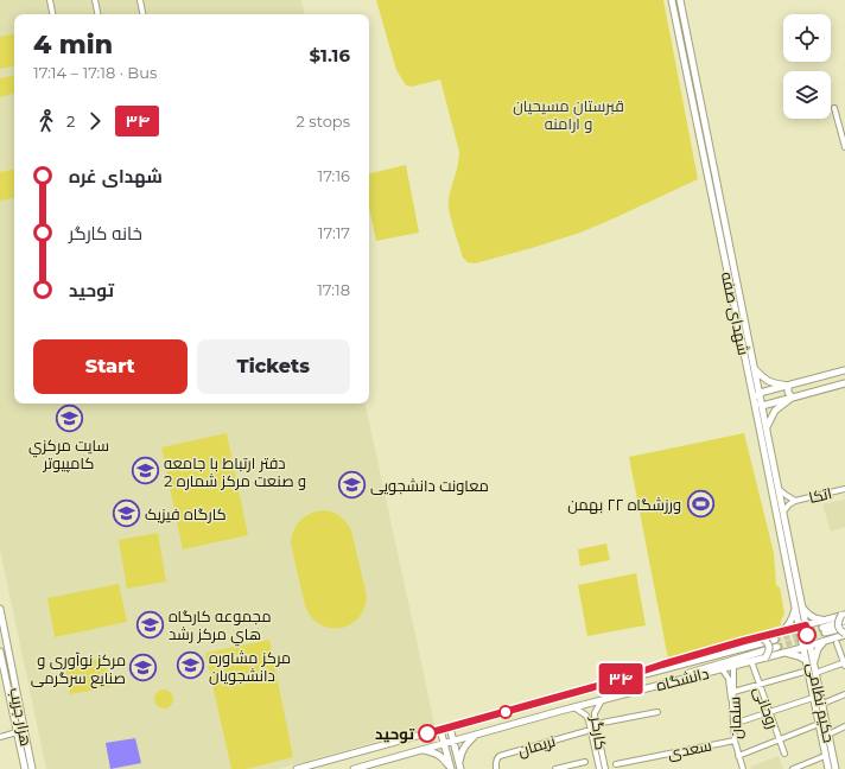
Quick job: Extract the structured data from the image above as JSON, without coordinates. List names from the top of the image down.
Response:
{
  "streets": {
    "main road": [
      "شهدای صفه",
      "دانشگاه",
      "حکیم نظامی",
      "هزار جریب"
    ],
    "street": [
      "اتکا",
      "روحانی",
      "سلمان",
      "کارگر",
      "نریمان",
      "سعدی"
    ]
  },
  "crossings": [
    ["شهدای صفه", "دانشگاه"],
    ["شهدای صفه", "حکیم نظامی"],
    ["دانشگاه", "حکیم نظامی"],
    ["دانشگاه", "روحانی"],
    ["دانشگاه", "سلمان"],
    ["دانشگاه", "کارگر"],
    ["سلمان", "سعدی"]
  ],
  "parks": ["قبرستان مسیحیان و ارامنه"],
  "places": {
    "school or university": [
      "سايت مرکزي کامپيوتر",
      "دفتر ارتباط با جامعه و صنعت مرکز شماره 2",
      "معاونت دانشجویی",
      "کارگاه فیزیک",
      "مجموعه کارگاه هاي مرکز رشد",
      "مرکز مشاوره دانشجویان",
      "مرکز نوآوری و صنایع سرگرمی"
    ],
    "sports": ["ورزشگاه ۲۲ بهمن"],
    "other": ["توحید"]
  },
  "lines": ["bus line ۳۴"],
  "page": {
    "on_map": "۳۴",
    "heading": ["4 min", "17:14 – 17:18 · Bus", "$1.16"],
    "legs": ["2", "۳۴", "2 stops"],
    "list": [
      {
        "name": "شهدای غره",
        "value": "17:16"
      },
      {
        "name": "خانه کارگر",
        "value": "17:17"
      },
      {
        "name": "توحید",
        "value": "17:18"
      }
    ],
    "buttons": ["Start", "Tickets"]
  }
}
